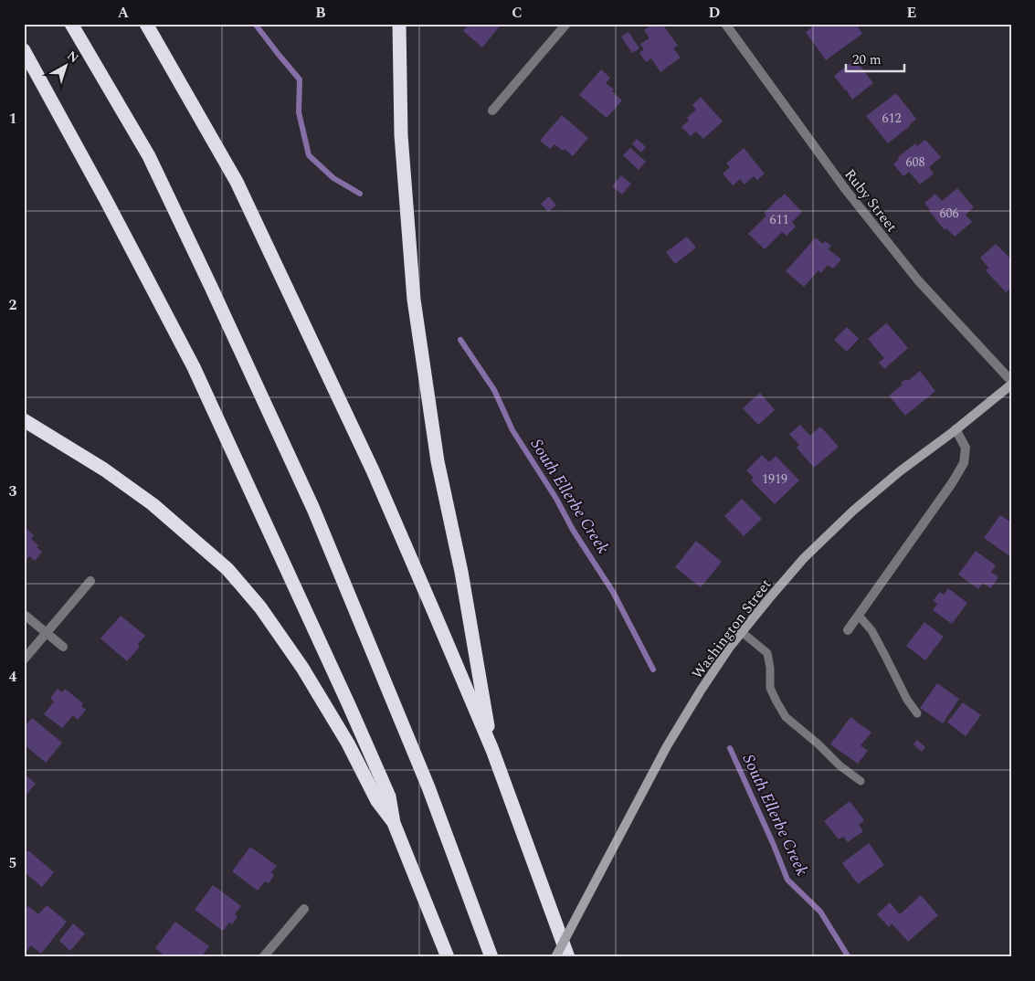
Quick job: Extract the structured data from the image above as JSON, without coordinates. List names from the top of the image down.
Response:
{
  "streets": {
    "street": ["Ruby Street", "Washington Street"]
  },
  "water": ["South Ellerbe Creek"],
  "house_numbers": [
    "612",
    "608",
    "606",
    "611",
    "1919"
  ],
  "scale_bar": "20 m",
  "north": "top right",
  "grid": {
    "columns": [
      "A",
      "B",
      "C",
      "D",
      "E"
    ],
    "rows": [
      "1",
      "2",
      "3",
      "4",
      "5"
    ]
  }
}
